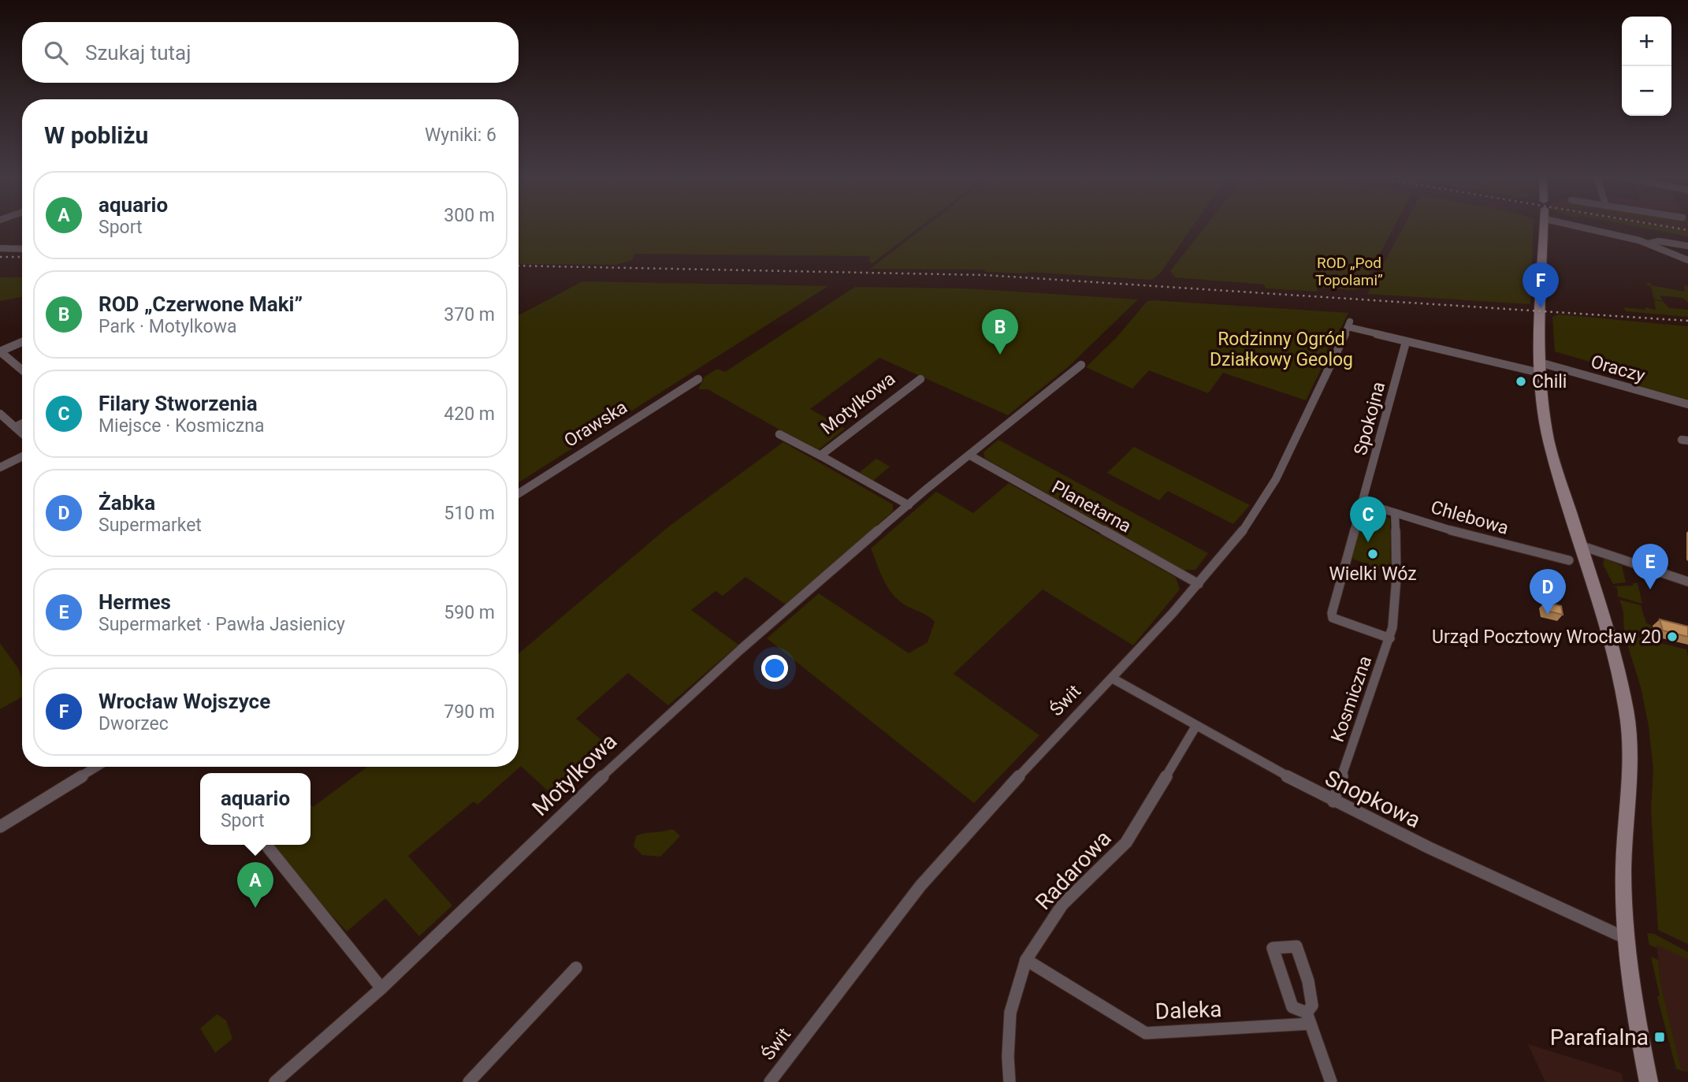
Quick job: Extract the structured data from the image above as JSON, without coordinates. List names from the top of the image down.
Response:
{
  "streets": {
    "street": [
      "Oraczy",
      "Motylkowa",
      "Spokojna",
      "Orawska",
      "Planetarna",
      "Chlebowa",
      "Kosmiczna",
      "Świt",
      "Snopkowa",
      "Radarowa",
      "Daleka"
    ]
  },
  "crossings": [
    ["Motylkowa", "Planetarna"],
    ["Spokojna", "Chlebowa"],
    ["Spokojna", "Kosmiczna"],
    ["Spokojna", "Świt"],
    ["Planetarna", "Świt"],
    ["Chlebowa", "Kosmiczna"],
    ["Kosmiczna", "Snopkowa"],
    ["Świt", "Snopkowa"],
    ["Snopkowa", "Radarowa"],
    ["Radarowa", "Daleka"]
  ],
  "parks": ["ROD „Pod Topolami”", "Rodzinny Ogród Działkowy Geolog"],
  "places": {
    "other": ["Chili", "Wielki Wóz", "Urząd Pocztowy Wrocław 20"],
    "transit": ["Parafialna"]
  },
  "page": {
    "map_buttons": ["+", "−"],
    "search": "Szukaj tutaj",
    "heading": ["W pobliżu", "Wyniki: 6"],
    "list": [
      {
        "mark": "A",
        "name": "aquario",
        "note": "Sport",
        "value": "300 m"
      },
      {
        "mark": "B",
        "name": "ROD „Czerwone Maki”",
        "note": "Park · Motylkowa",
        "value": "370 m"
      },
      {
        "mark": "C",
        "name": "Filary Stworzenia",
        "note": "Miejsce · Kosmiczna",
        "value": "420 m"
      },
      {
        "mark": "D",
        "name": "Żabka",
        "note": "Supermarket",
        "value": "510 m"
      },
      {
        "mark": "E",
        "name": "Hermes",
        "note": "Supermarket · Pawła Jasienicy",
        "value": "590 m"
      },
      {
        "mark": "F",
        "name": "Wrocław Wojszyce",
        "note": "Dworzec",
        "value": "790 m"
      }
    ],
    "pins": [
      "F",
      "B",
      "C",
      "E",
      "D",
      "A"
    ],
    "popup": ["aquario", "Sport"]
  }
}
